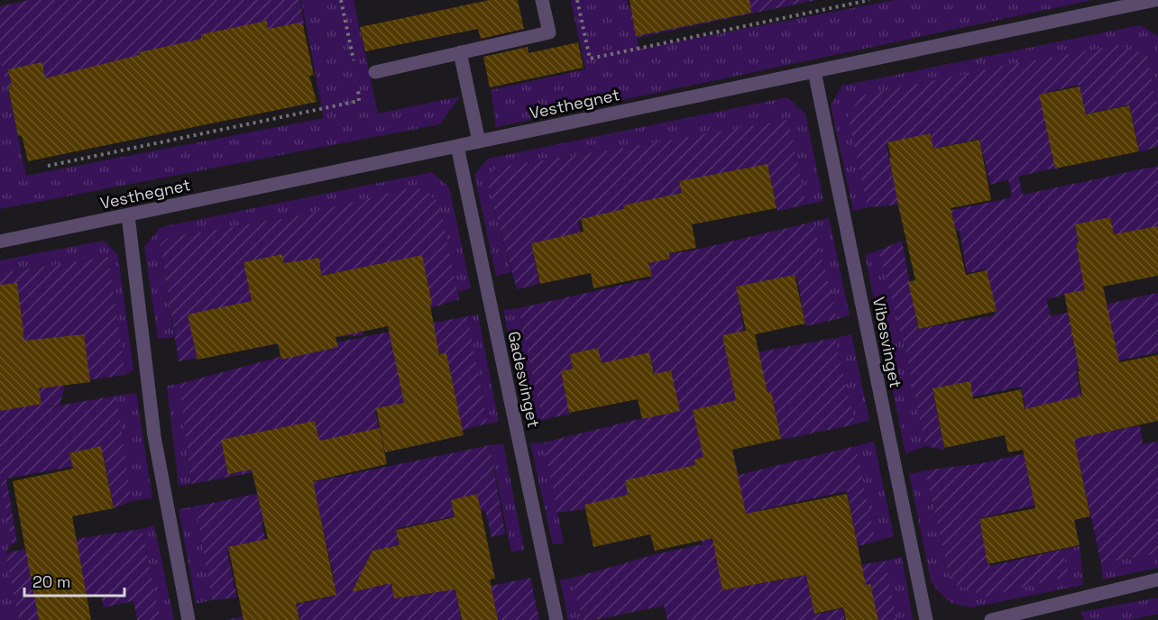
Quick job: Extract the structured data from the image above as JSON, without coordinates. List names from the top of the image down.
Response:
{
  "streets": {
    "street": ["Vesthegnet", "Vibesvinget", "Gadesvinget"]
  },
  "crossings": [
    ["Vesthegnet", "Vibesvinget"],
    ["Vesthegnet", "Gadesvinget"]
  ],
  "scale_bar": "20 m"
}
